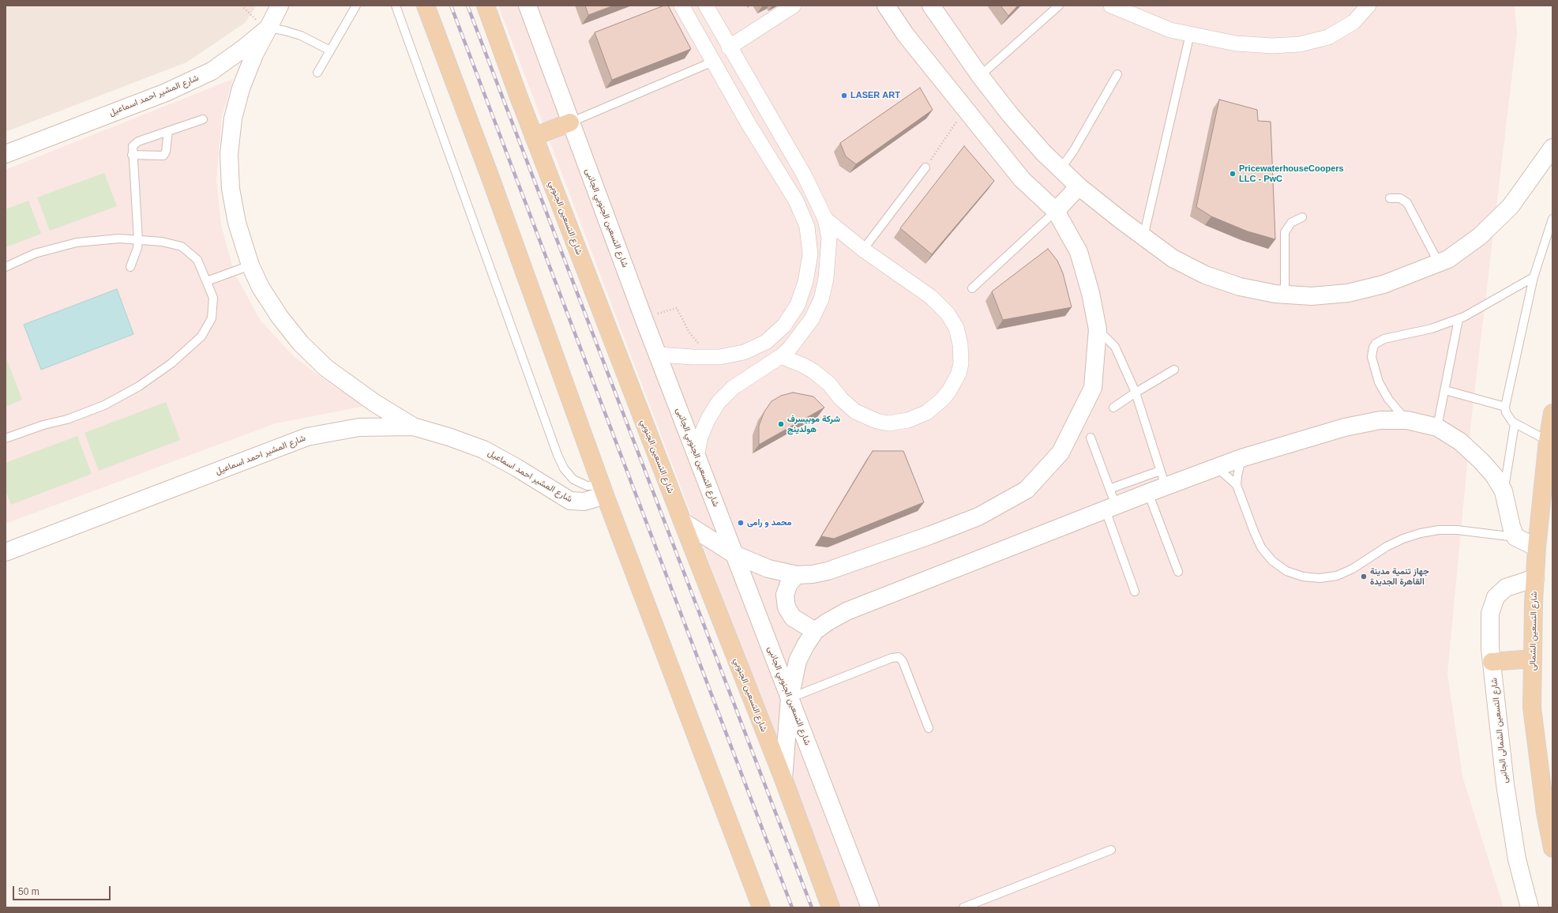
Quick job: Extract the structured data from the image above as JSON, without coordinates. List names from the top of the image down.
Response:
{
  "streets": {
    "main road": ["شارع التسعين الجنوبي", "شارع التسعين الشمالى"],
    "street": ["شارع المشير احمد اسماعيل", "شارع التسعين الجنوبي الجانبى", "شارع التسعين الشمالى الجانبى"]
  },
  "crossings": [
    ["شارع التسعين الشمالى", "شارع التسعين الشمالى الجانبى"]
  ],
  "places": [
    "LASER ART",
    "PricewaterhouseCoopers LLC - PwC",
    "شركة موبيسرف هولدينج",
    "محمد و رامى",
    "جهاز تنمية مدينة القاهرة الجديدة"
  ],
  "scale_bar": "50 m"
}
